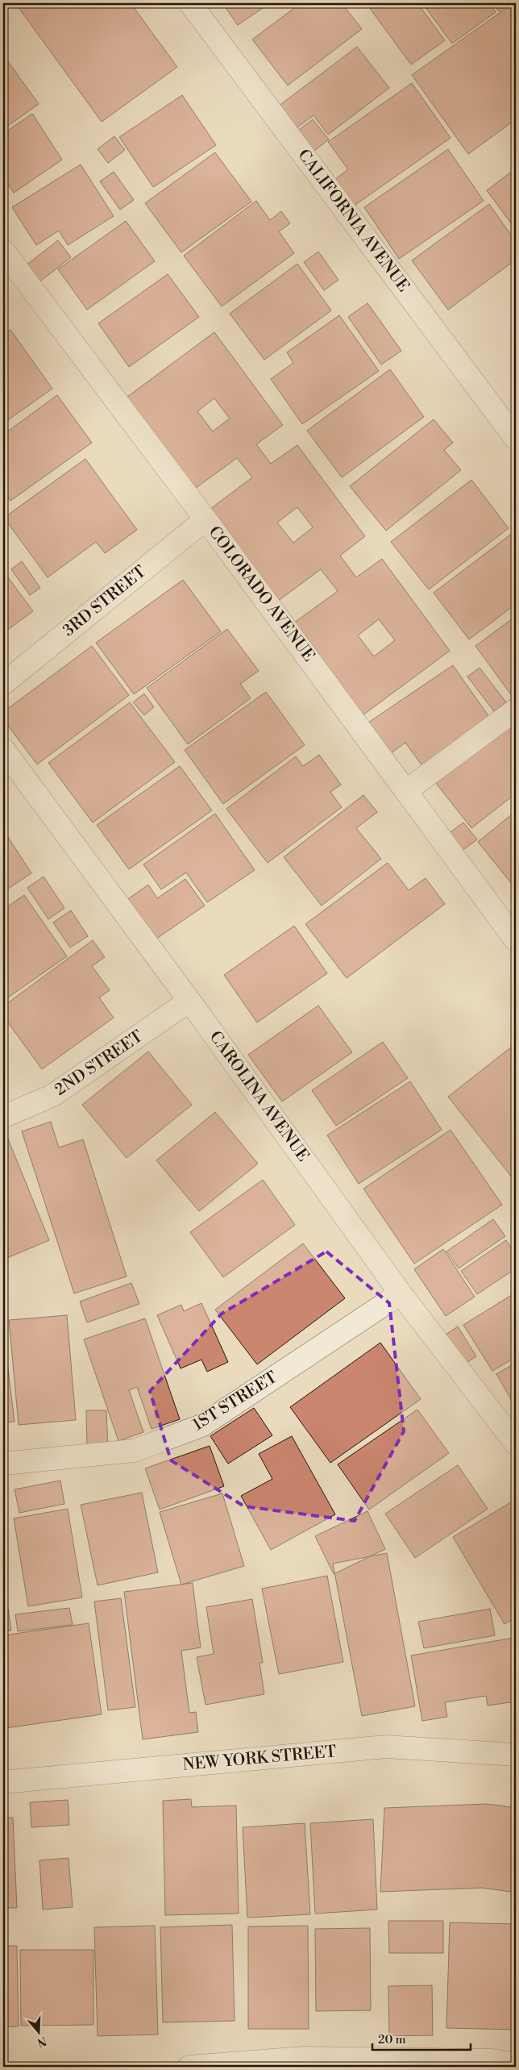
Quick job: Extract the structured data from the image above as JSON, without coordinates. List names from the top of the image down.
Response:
{
  "streets": {
    "street": [
      "CALIFORNIA AVENUE",
      "COLORADO AVENUE",
      "3RD STREET",
      "2ND STREET",
      "CAROLINA AVENUE",
      "1ST STREET",
      "NEW YORK STREET"
    ]
  },
  "crossings": [
    ["COLORADO AVENUE", "3RD STREET"],
    ["2ND STREET", "CAROLINA AVENUE"],
    ["CAROLINA AVENUE", "1ST STREET"]
  ],
  "scale_bar": "20 m",
  "north": "bottom"
}
